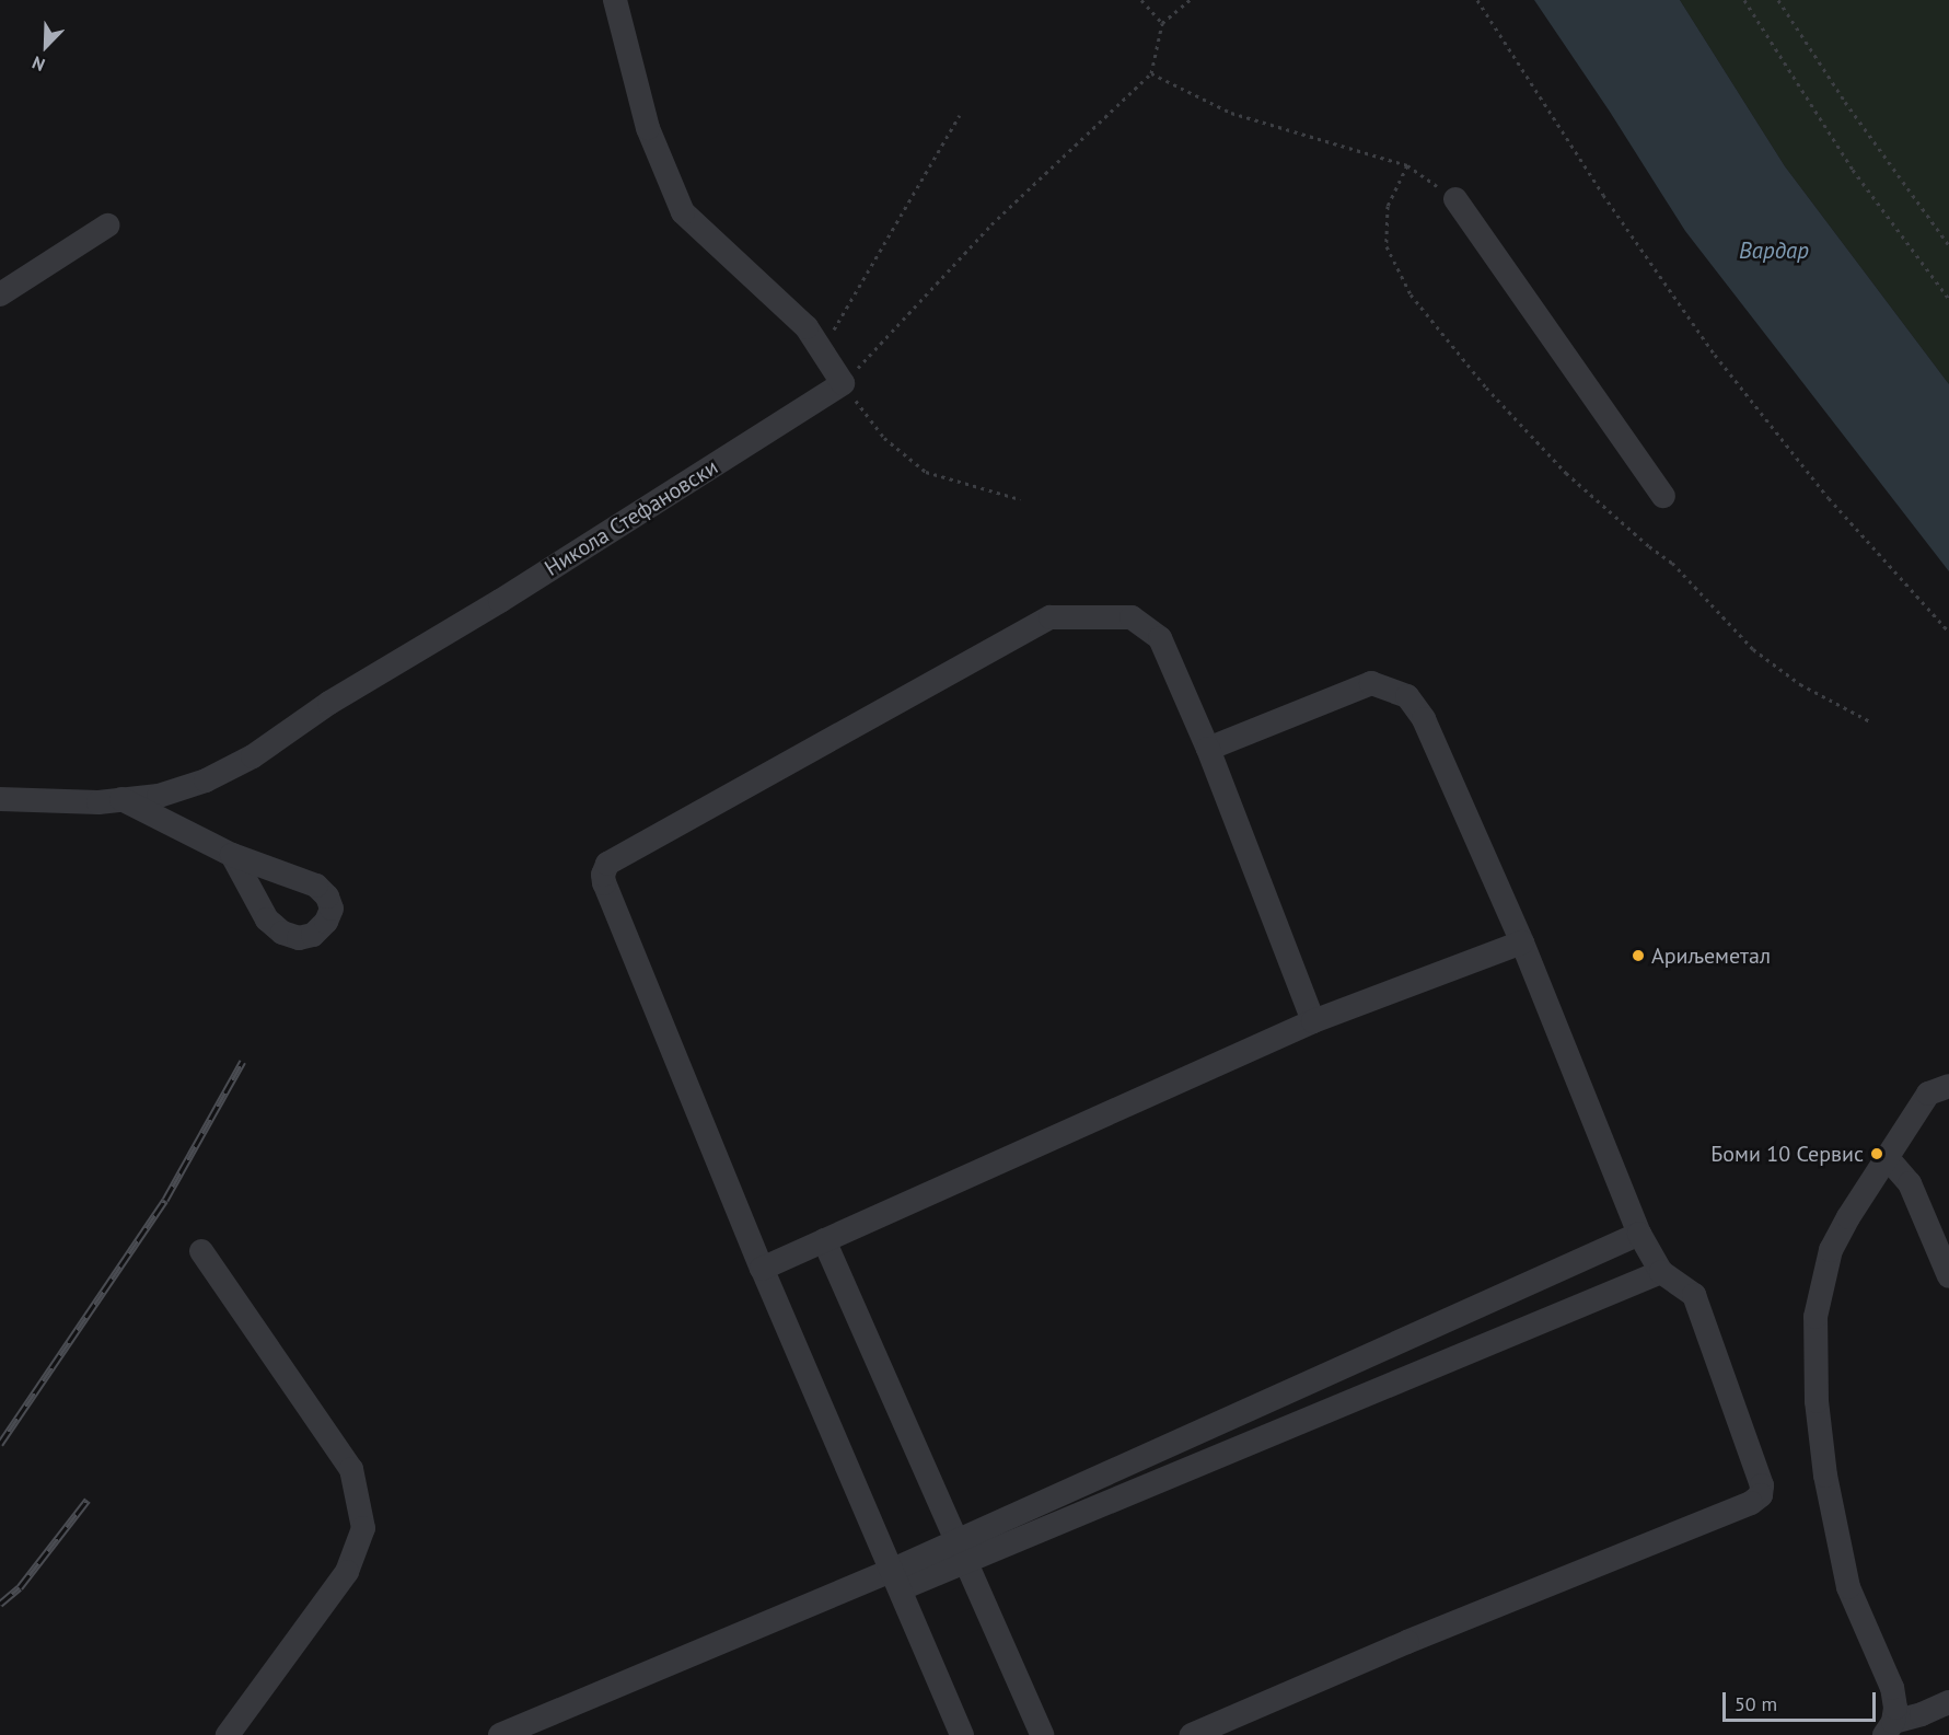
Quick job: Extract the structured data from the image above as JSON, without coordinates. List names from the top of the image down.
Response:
{
  "streets": {
    "street": ["Никола Стефановски"]
  },
  "water": ["Вардар"],
  "places": ["Ариљеметал", "Боми 10 Сервис"],
  "scale_bar": "50 m",
  "north": "bottom left"
}
